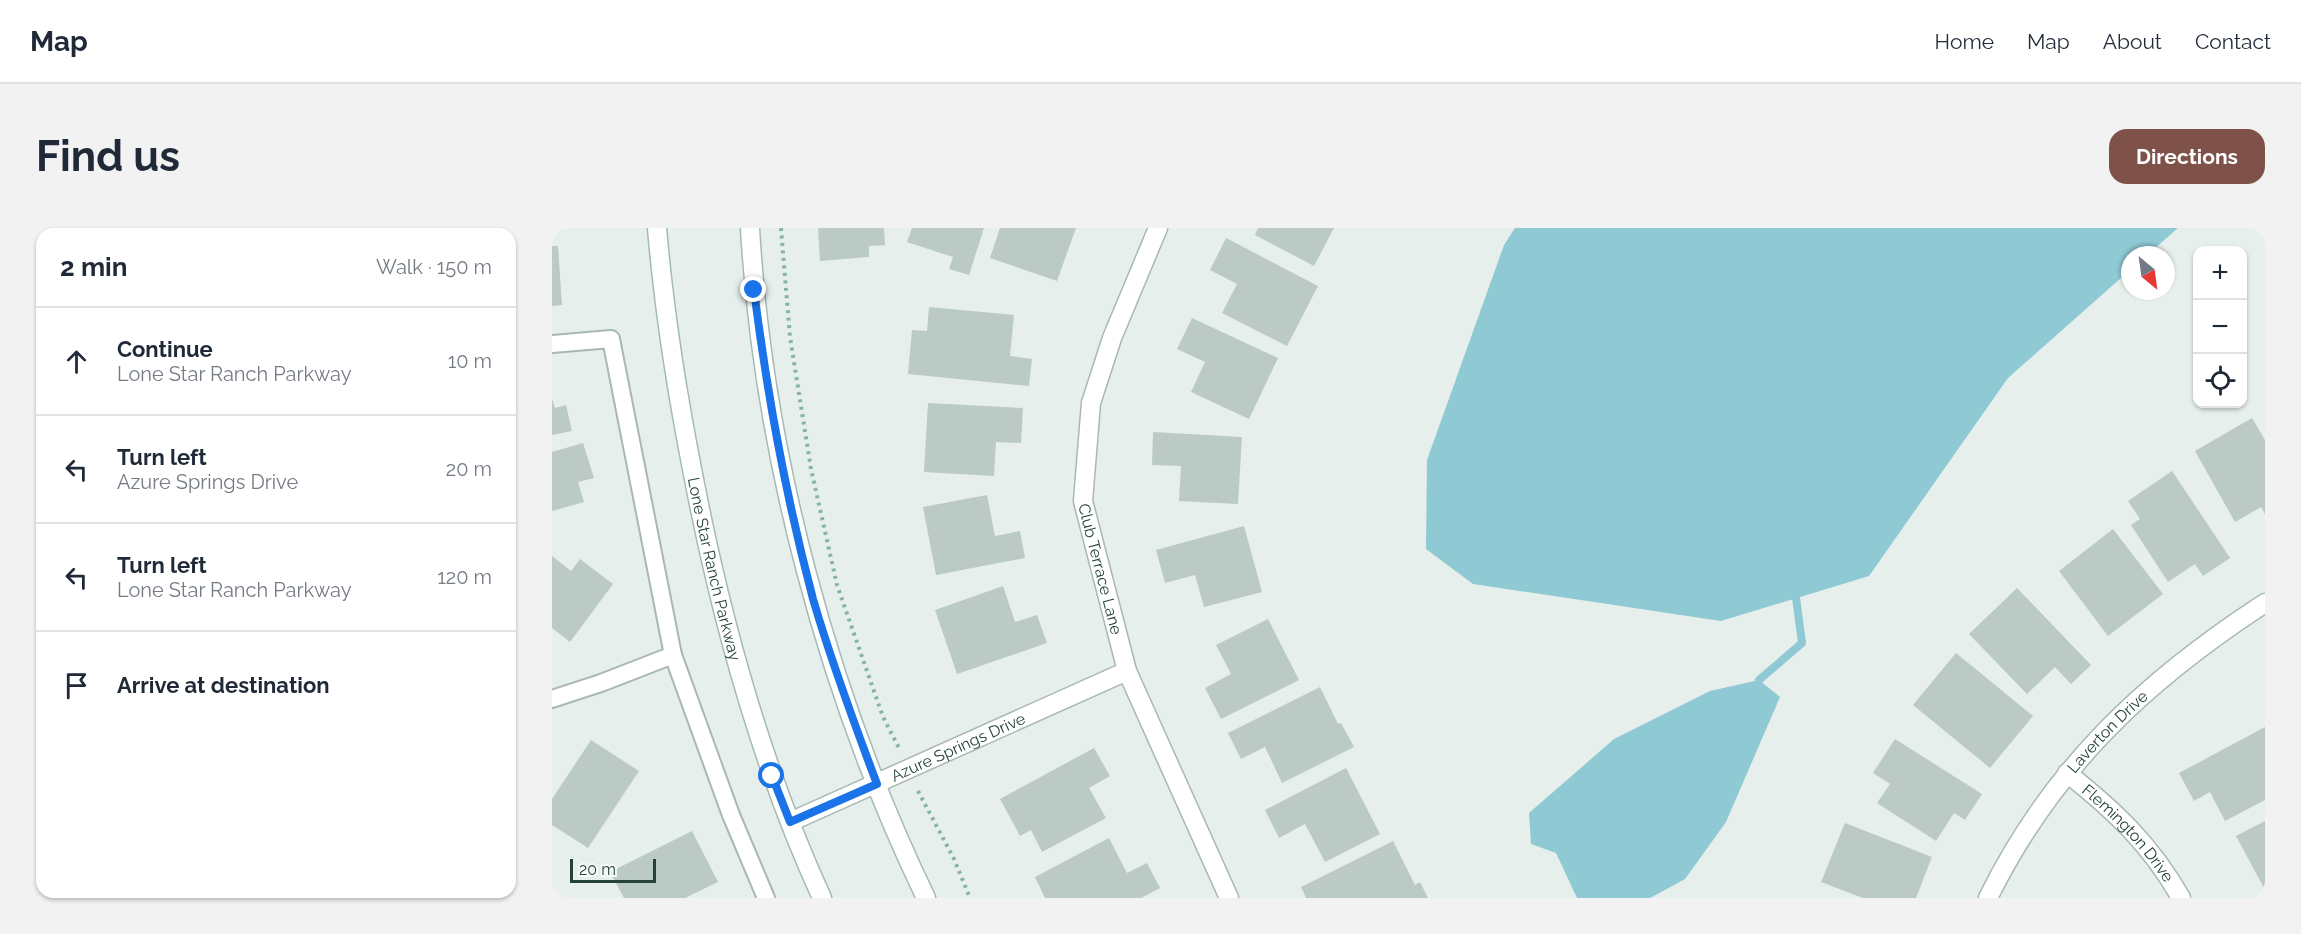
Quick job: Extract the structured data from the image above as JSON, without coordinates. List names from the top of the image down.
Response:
{
  "streets": {
    "street": [
      "Club Terrace Lane",
      "Lone Star Ranch Parkway",
      "Laverton Drive",
      "Azure Springs Drive",
      "Flemington Drive"
    ]
  },
  "crossings": [
    ["Club Terrace Lane", "Azure Springs Drive"],
    ["Lone Star Ranch Parkway", "Azure Springs Drive"],
    ["Laverton Drive", "Flemington Drive"]
  ],
  "scale_bar": "20 m",
  "north": "bottom right",
  "page": {
    "header": "Map",
    "nav": [
      "Home",
      "Map",
      "About",
      "Contact"
    ],
    "buttons": "Directions",
    "title": "Find us",
    "heading": ["2 min", "Walk · 150 m"],
    "map_buttons": ["+", "−"],
    "list": [
      ["Continue", "Lone Star Ranch Parkway", "10 m"],
      ["Turn left", "Azure Springs Drive", "20 m"],
      ["Turn left", "Lone Star Ranch Parkway", "120 m"],
      "Arrive at destination"
    ],
    "scale": "20 m"
  }
}
